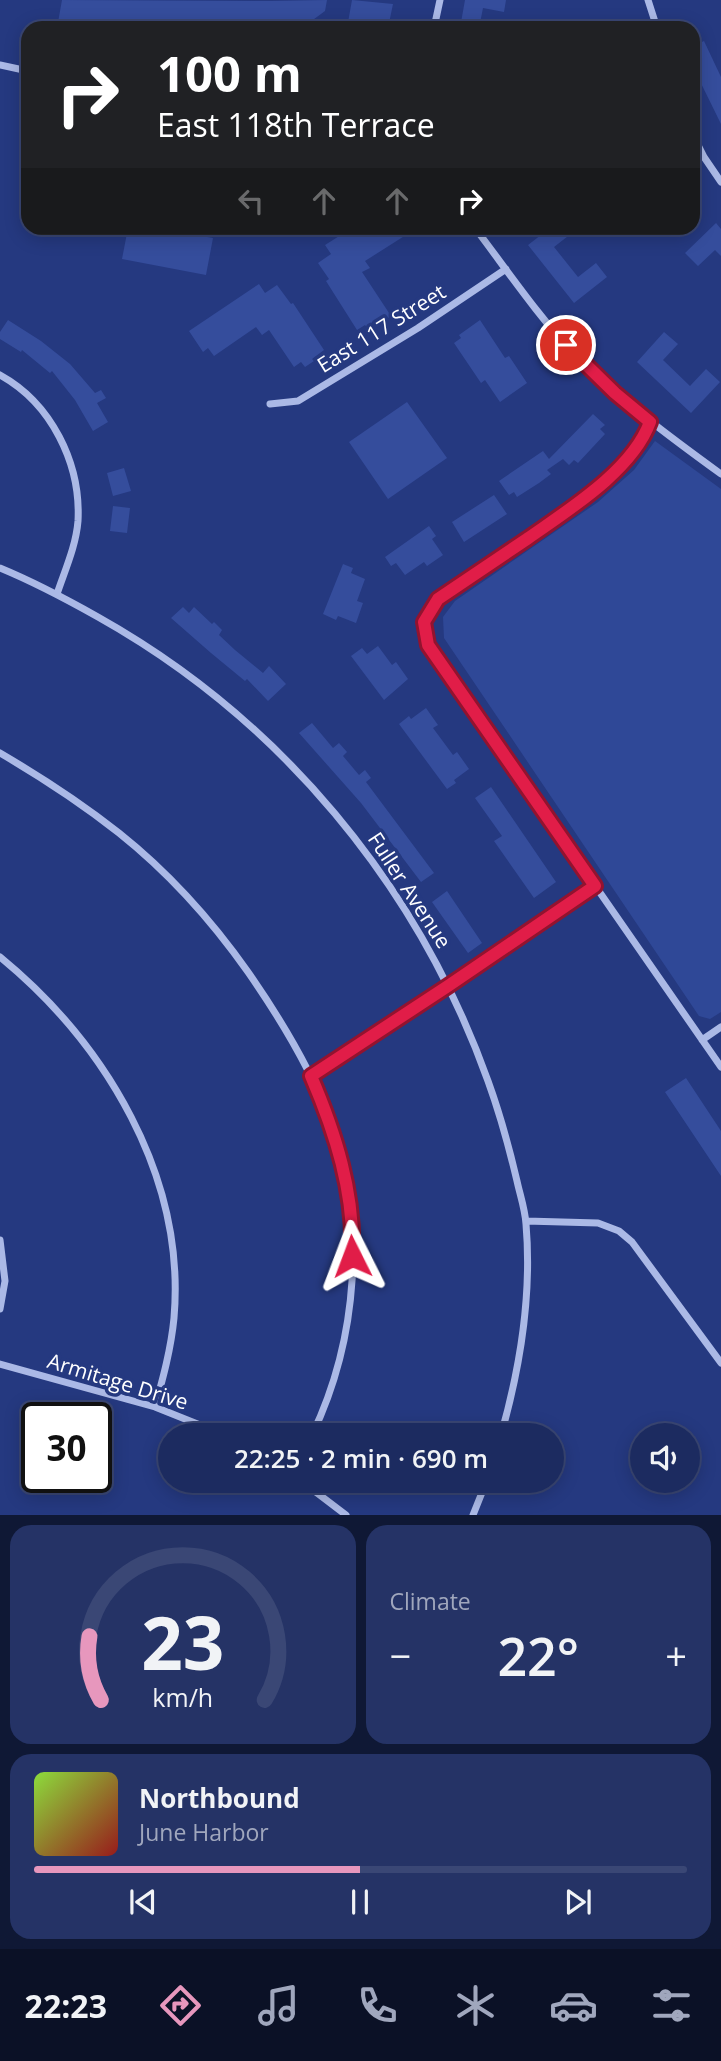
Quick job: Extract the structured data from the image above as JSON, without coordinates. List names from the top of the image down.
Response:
{
  "streets": {
    "street": ["East 117 Street", "Fuller Avenue", "Armitage Drive"]
  },
  "page": {
    "turn": ["100 m", "East 118th Terrace"],
    "limit": "30",
    "trip": "22:25 · 2 min · 690 m",
    "tile": "Climate",
    "heat": ["−", "22°", "+"],
    "song": ["Northbound", "June Harbor"],
    "tabs": "22:23",
    "gauge": ["23", "km/h"]
  }
}
